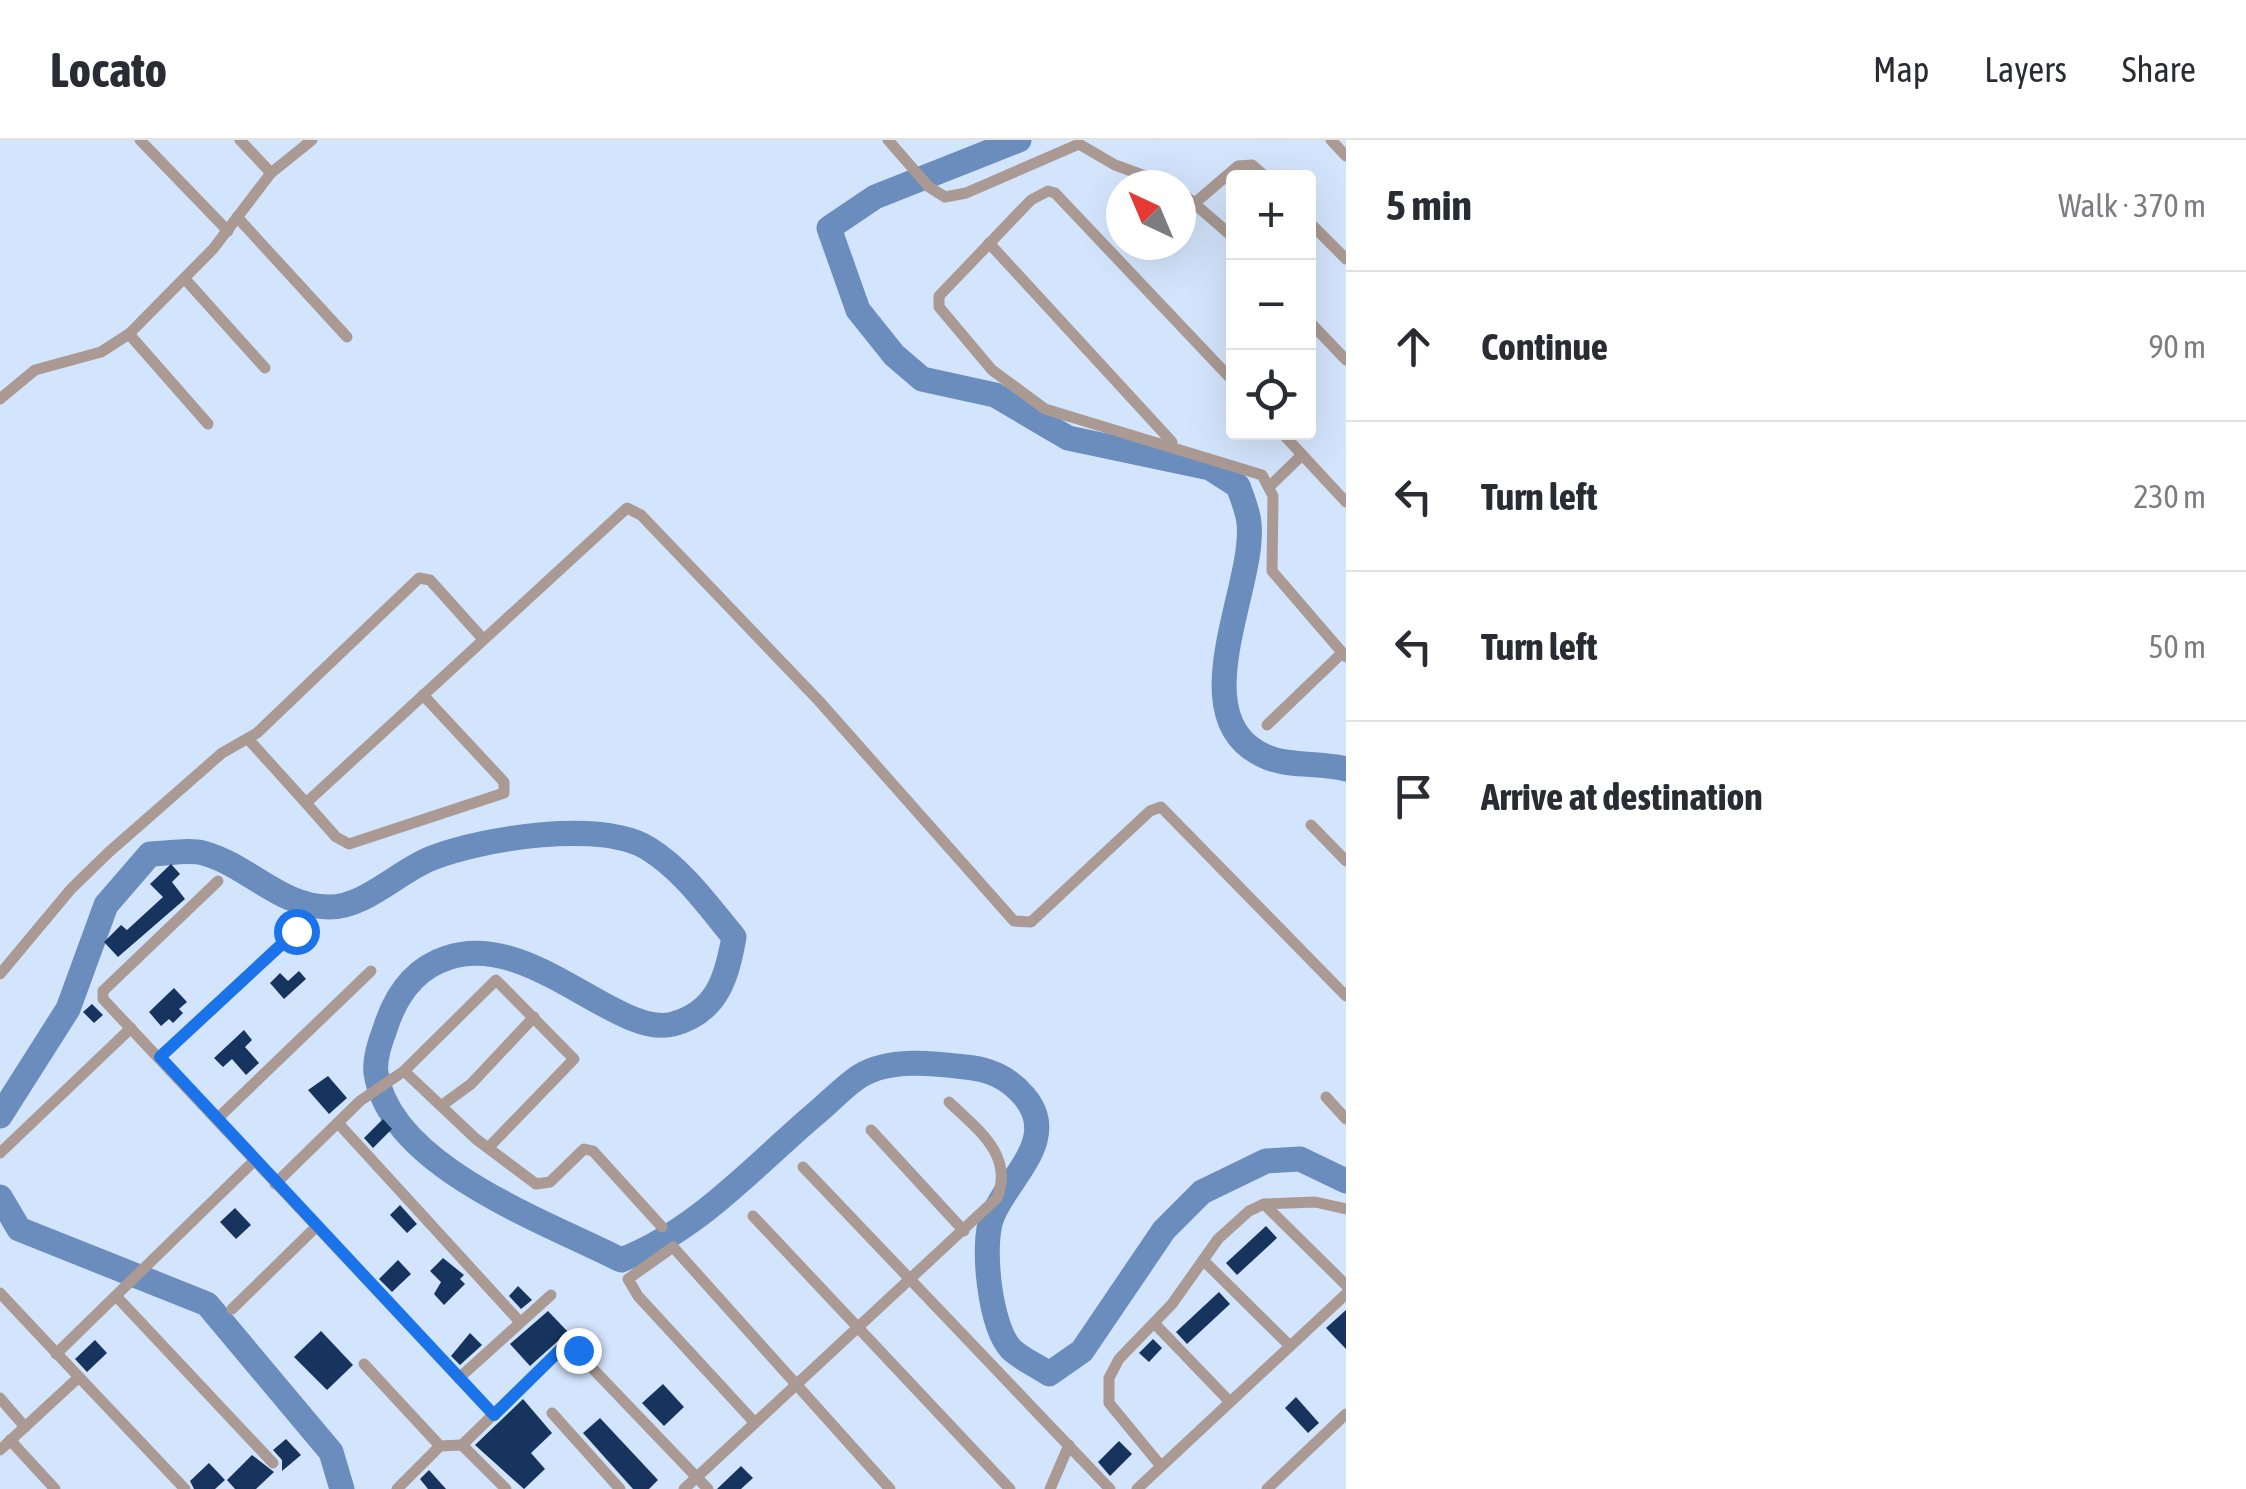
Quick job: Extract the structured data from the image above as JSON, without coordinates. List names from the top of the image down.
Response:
{
  "north": "top left",
  "page": {
    "header": "Locato",
    "nav": ["Map", "Layers", "Share"],
    "heading": ["5 min", "Walk · 370 m"],
    "map_buttons": ["+", "−"],
    "list": [
      ["Continue", "90 m"],
      ["Turn left", "230 m"],
      ["Turn left", "50 m"],
      "Arrive at destination"
    ]
  }
}
